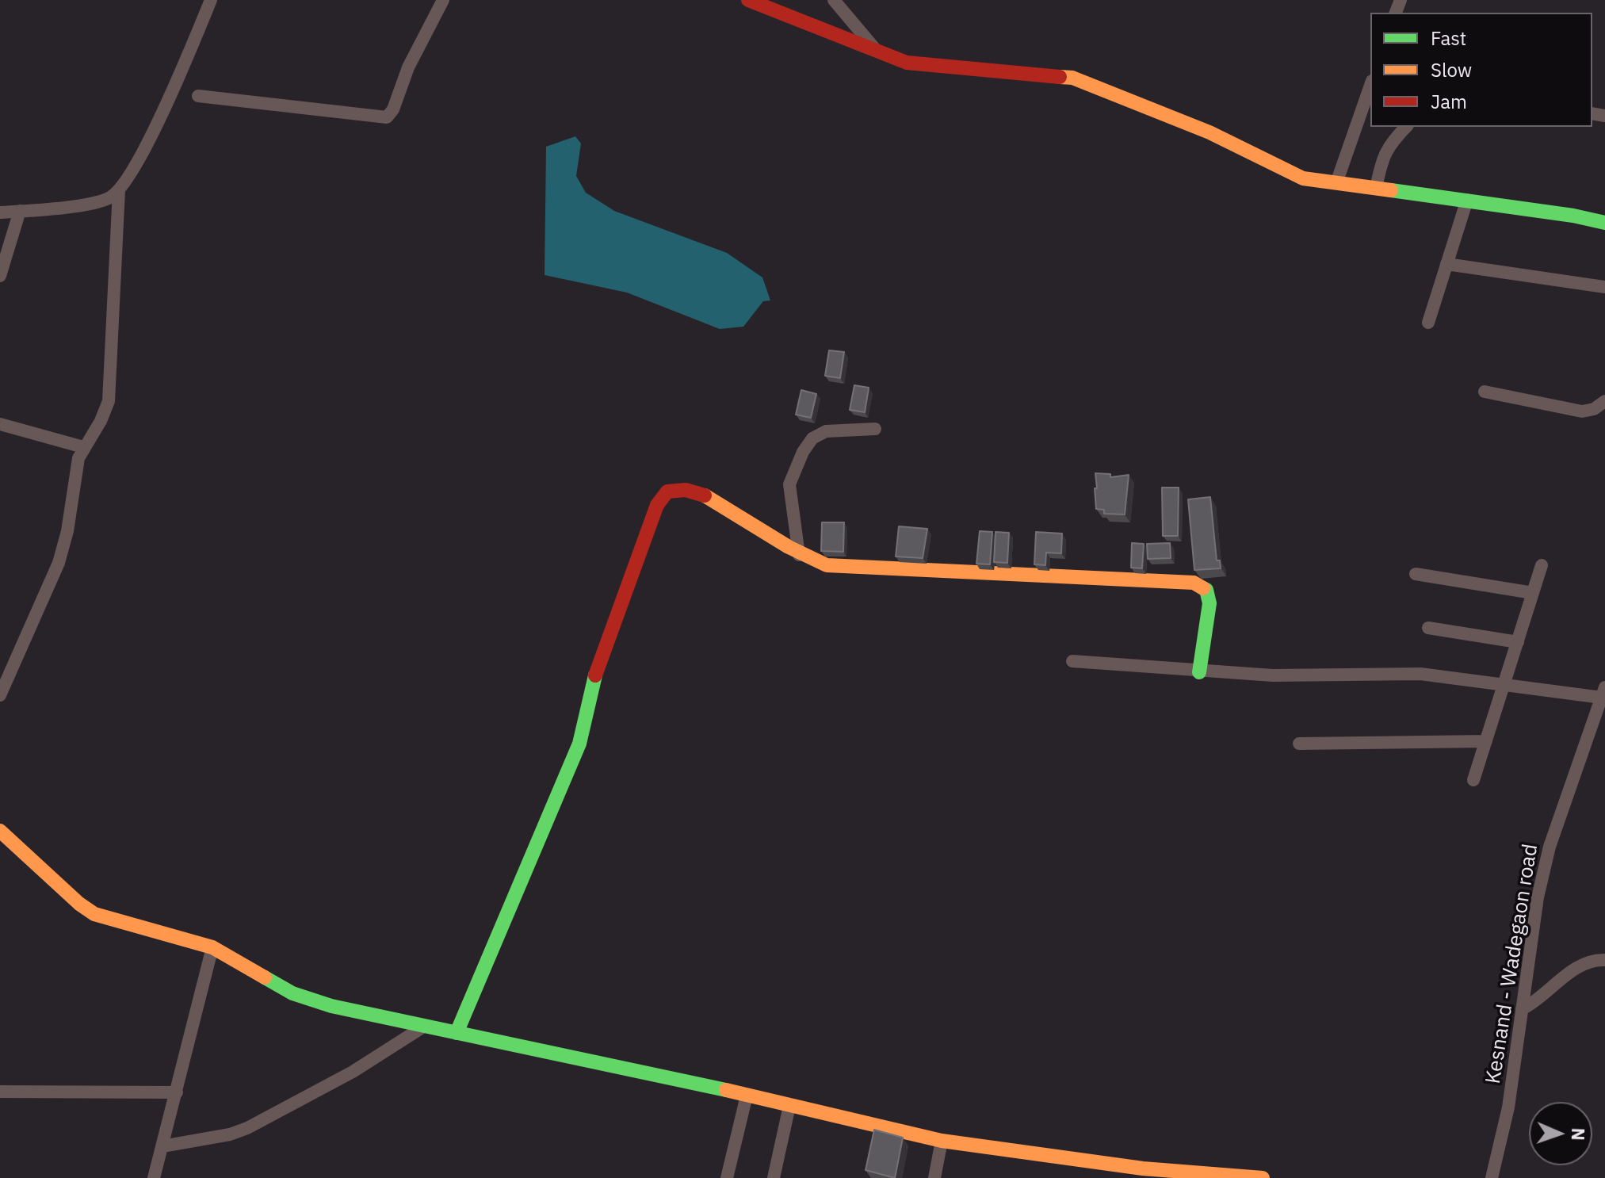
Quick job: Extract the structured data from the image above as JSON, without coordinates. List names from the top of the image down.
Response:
{
  "streets": {
    "street": ["Kesnand - Wadegaon road"]
  },
  "legend": ["Fast", "Slow", "Jam"],
  "north": "right"
}
